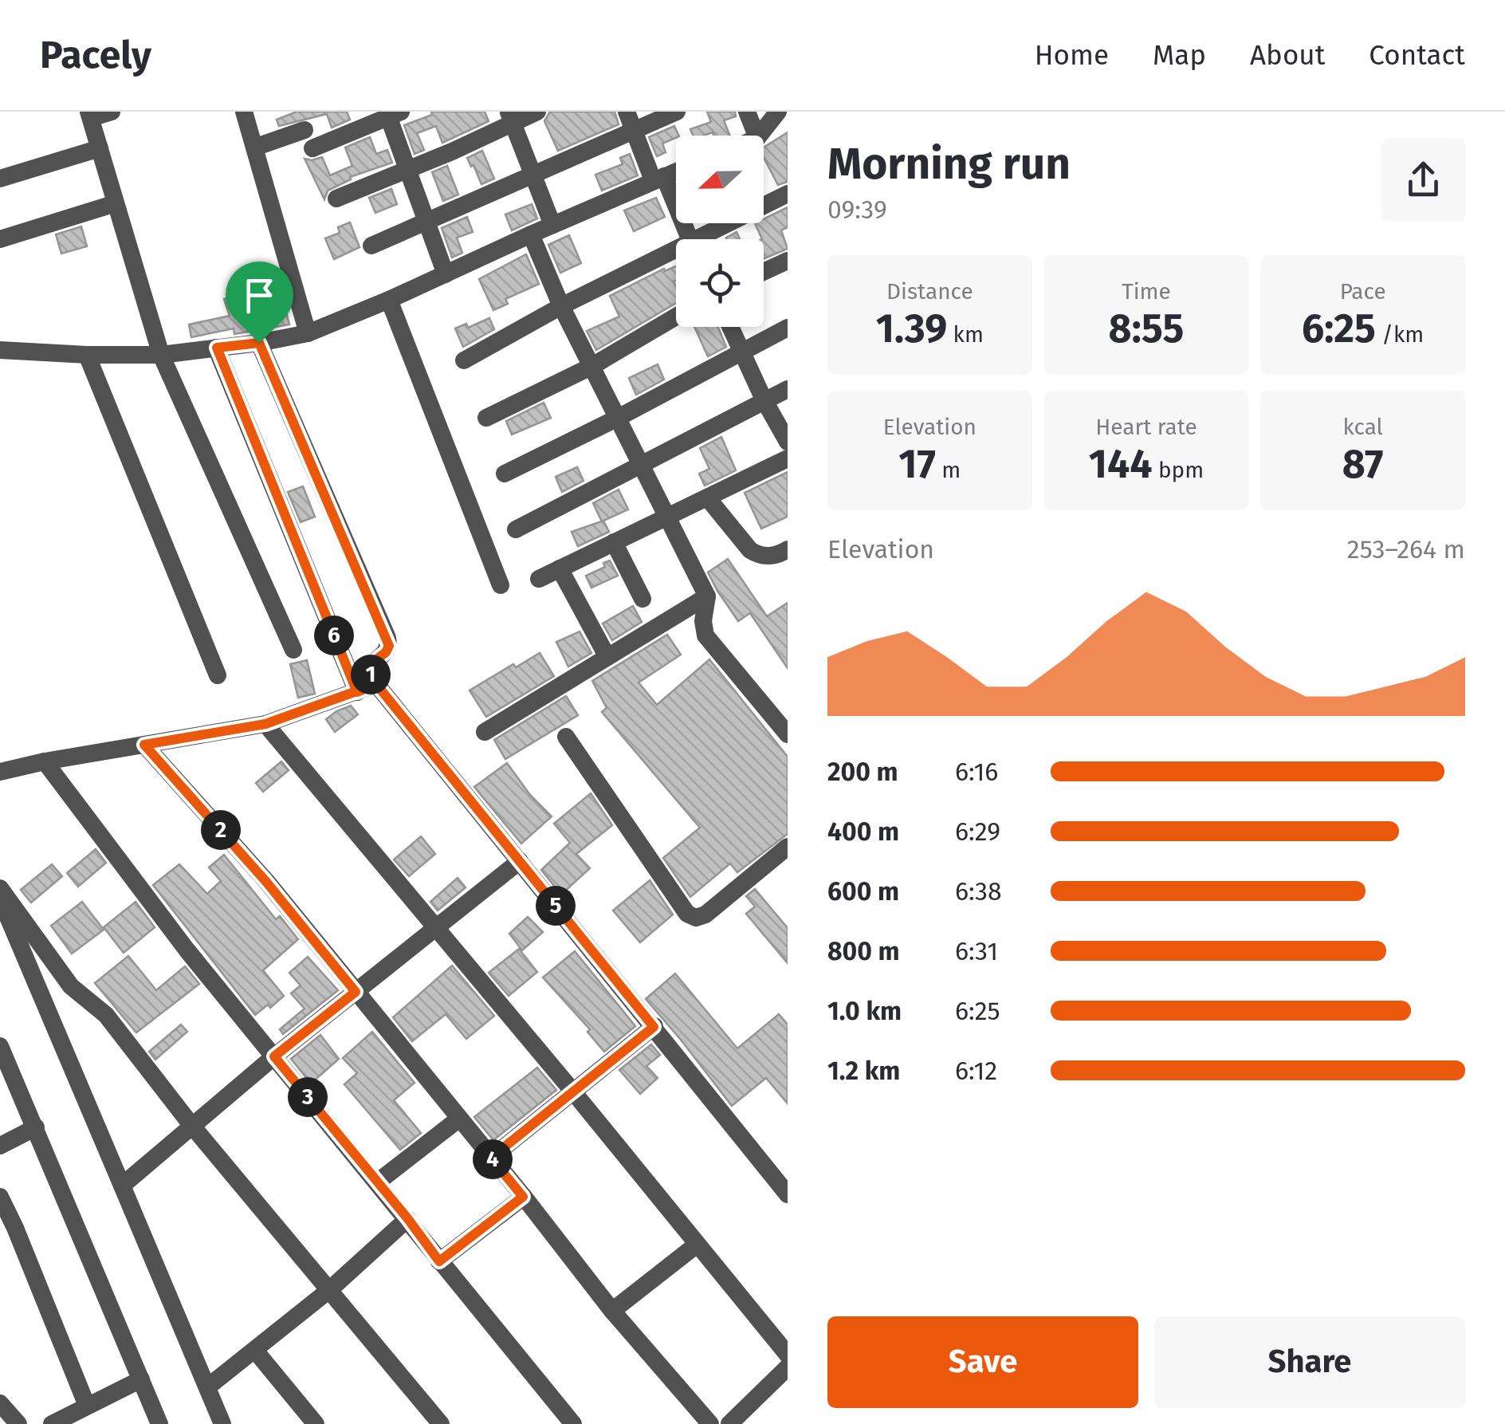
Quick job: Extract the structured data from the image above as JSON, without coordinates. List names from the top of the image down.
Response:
{
  "north": "left",
  "page": {
    "header": "Pacely",
    "nav": [
      "Home",
      "Map",
      "About",
      "Contact"
    ],
    "heading": ["Morning run", "09:39"],
    "stats": [
      ["Distance", "1.39 km"],
      ["Time", "8:55"],
      ["Pace", "6:25 /km"],
      ["Elevation", "17 m"],
      ["Heart rate", "144 bpm"],
      ["kcal", "87"]
    ],
    "chart": ["Elevation", "253–264 m"],
    "pins": [
      "6",
      "1",
      "2",
      "5",
      "3",
      "4"
    ],
    "list": [
      {
        "name": "200 m",
        "note": "6:16"
      },
      {
        "name": "400 m",
        "note": "6:29"
      },
      {
        "name": "600 m",
        "note": "6:38"
      },
      {
        "name": "800 m",
        "note": "6:31"
      },
      {
        "name": "1.0 km",
        "note": "6:25"
      },
      {
        "name": "1.2 km",
        "note": "6:12"
      }
    ],
    "buttons": ["Save", "Share"]
  }
}
